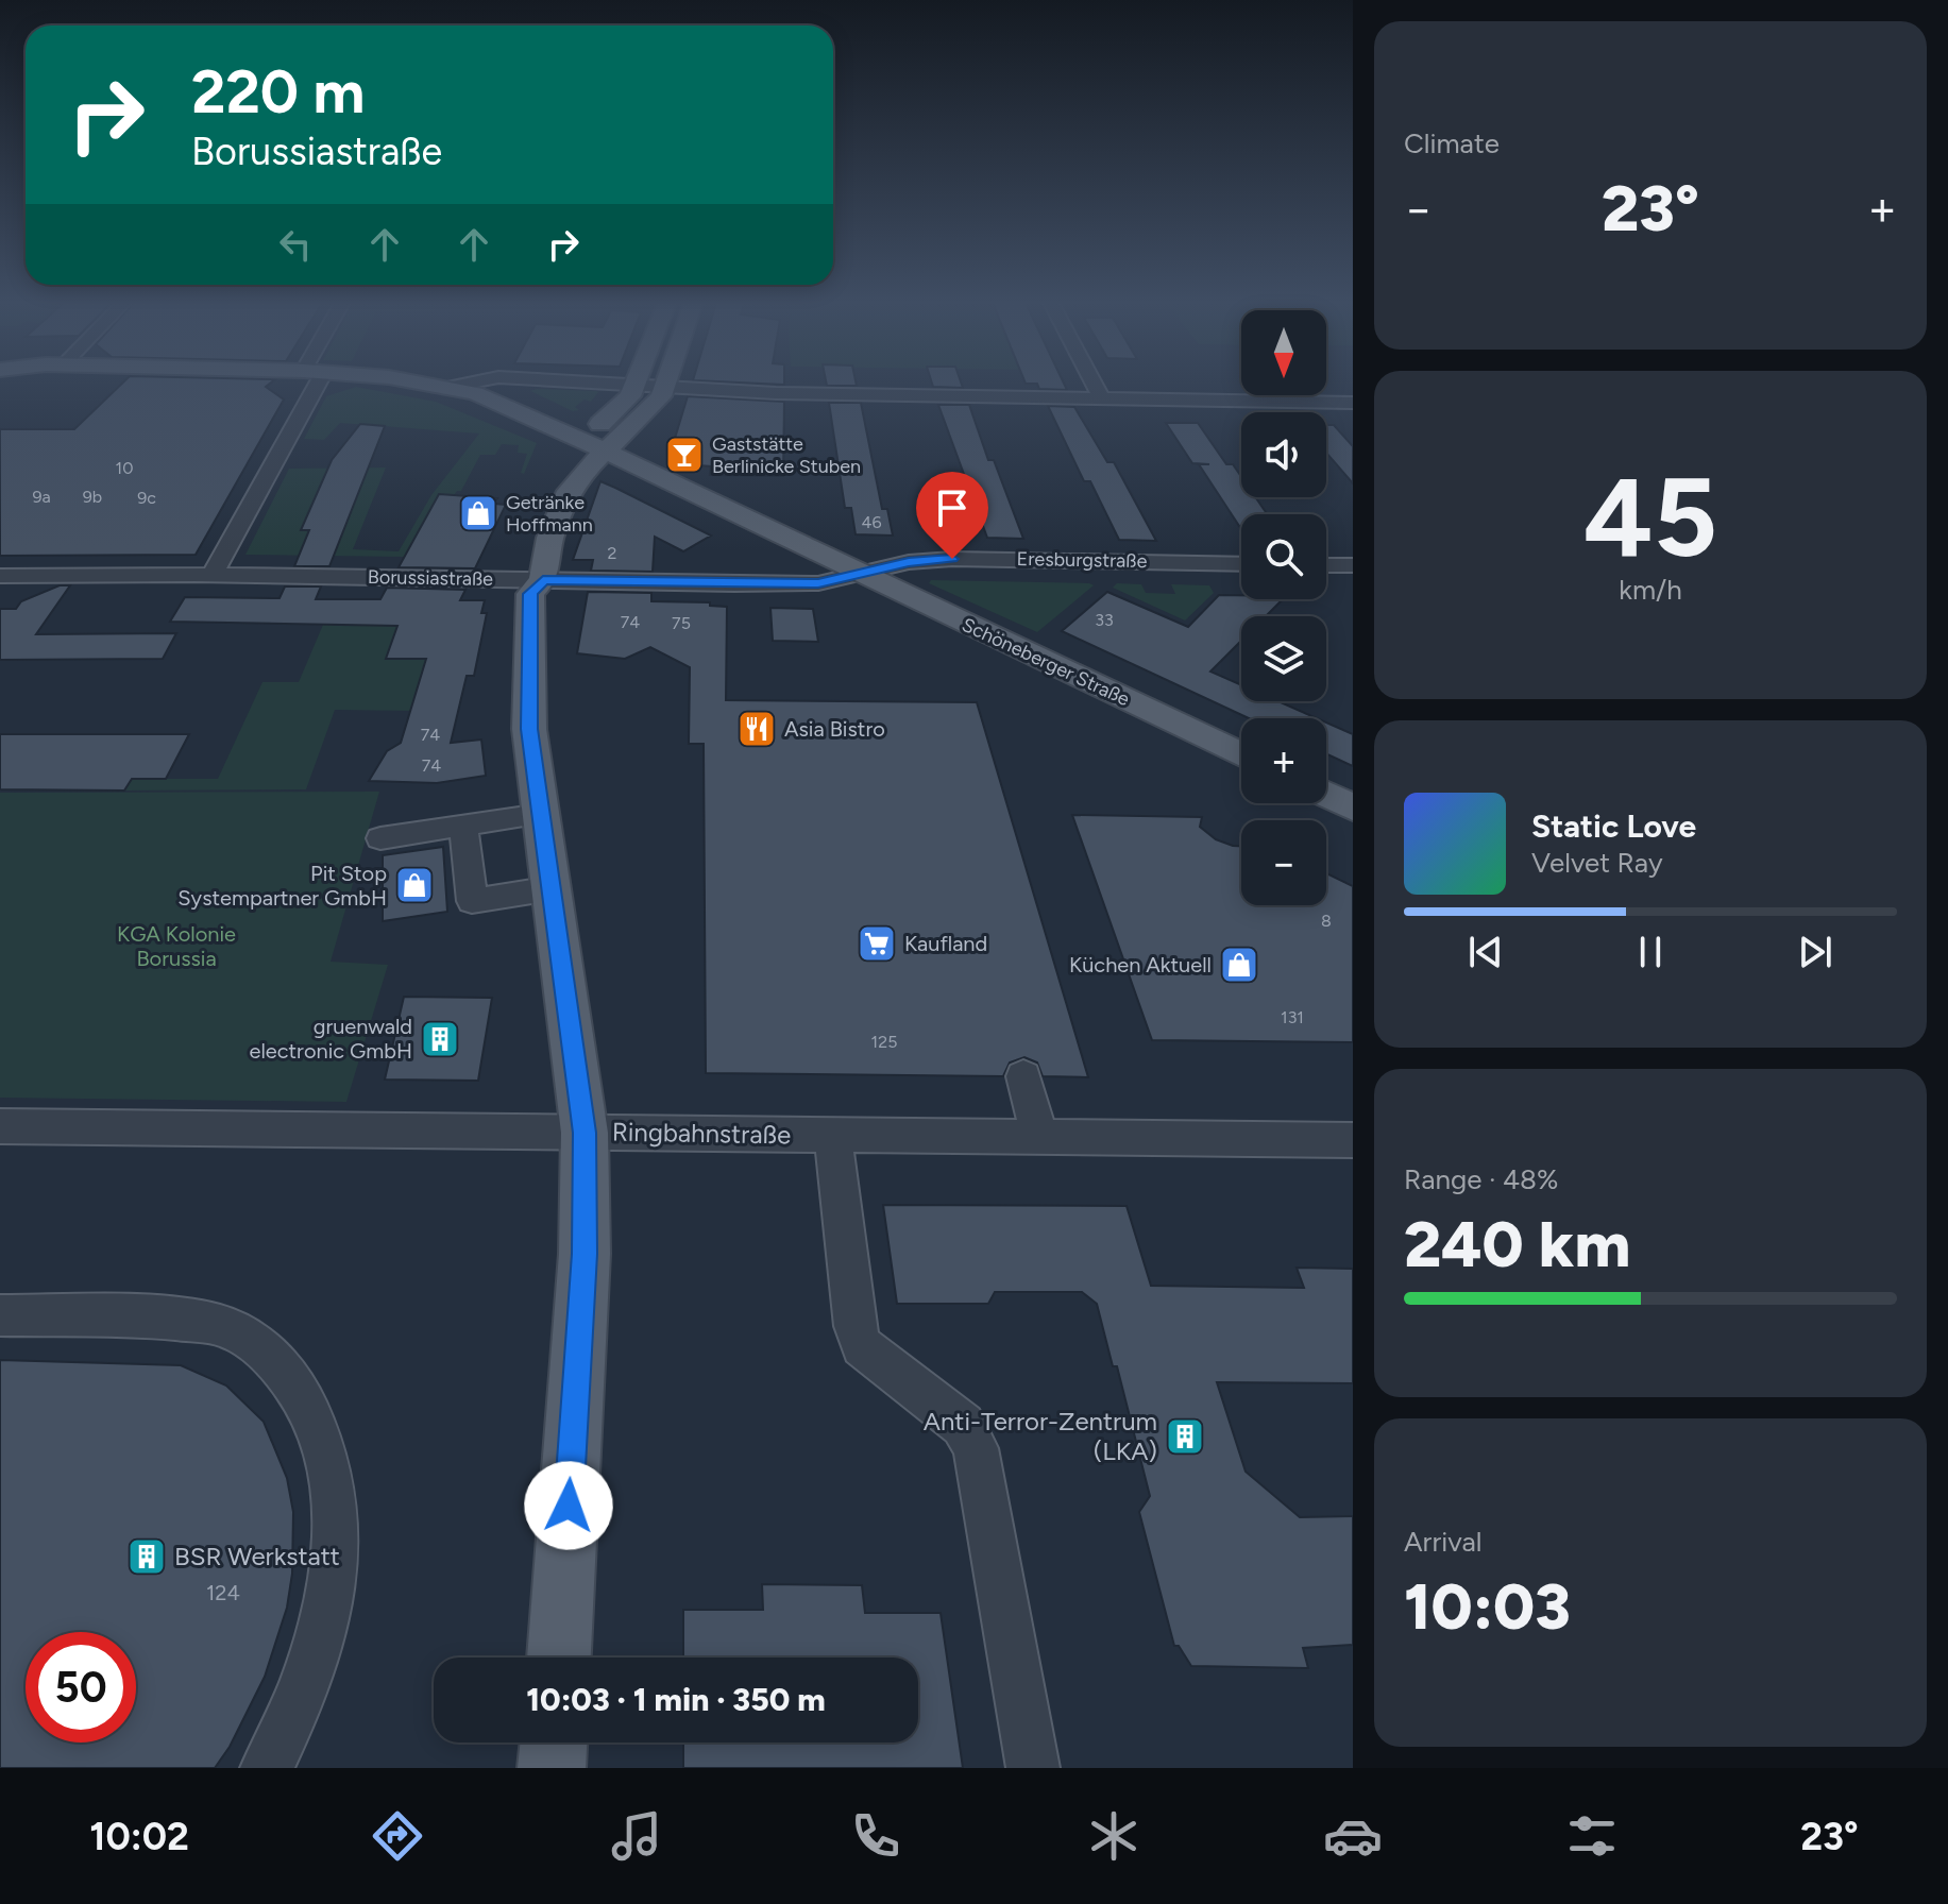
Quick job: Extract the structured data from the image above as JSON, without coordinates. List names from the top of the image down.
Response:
{
  "streets": {
    "main road": ["Schöneberger Straße"],
    "street": ["Eresburgstraße", "Borussiastraße", "Ringbahnstraße"]
  },
  "crossings": [
    ["Eresburgstraße", "Borussiastraße"],
    ["Eresburgstraße", "Schöneberger Straße"],
    ["Borussiastraße", "Schöneberger Straße"]
  ],
  "parks": ["KGA Kolonie Borussia"],
  "places": {
    "bar": ["Gaststätte Berlinicke Stuben"],
    "shop": ["Getränke Hoffmann", "Pit Stop Systempartner GmbH", "Küchen Aktuell"],
    "restaurant": ["Asia Bistro"],
    "supermarket": ["Kaufland"],
    "building": ["gruenwald electronic GmbH", "Anti-Terror-Zentrum (LKA)", "BSR Werkstatt"]
  },
  "house_numbers": [
    "10",
    "9a",
    "9b",
    "9c",
    "46",
    "2",
    "33",
    "74",
    "75",
    "74",
    "74",
    "8",
    "131",
    "125",
    "124"
  ],
  "north": "bottom",
  "page": {
    "tile": [
      "Climate",
      ["45", "km/h"],
      ["Range · 48%", "240 km"],
      ["Arrival", "10:03"]
    ],
    "turn": ["220 m", "Borussiastraße"],
    "heat": ["−", "23°", "+"],
    "map_buttons": ["+", "−"],
    "song": ["Static Love", "Velvet Ray"],
    "limit": "50",
    "trip": "10:03 · 1 min · 350 m",
    "tabs": ["10:02", "23°"]
  }
}
